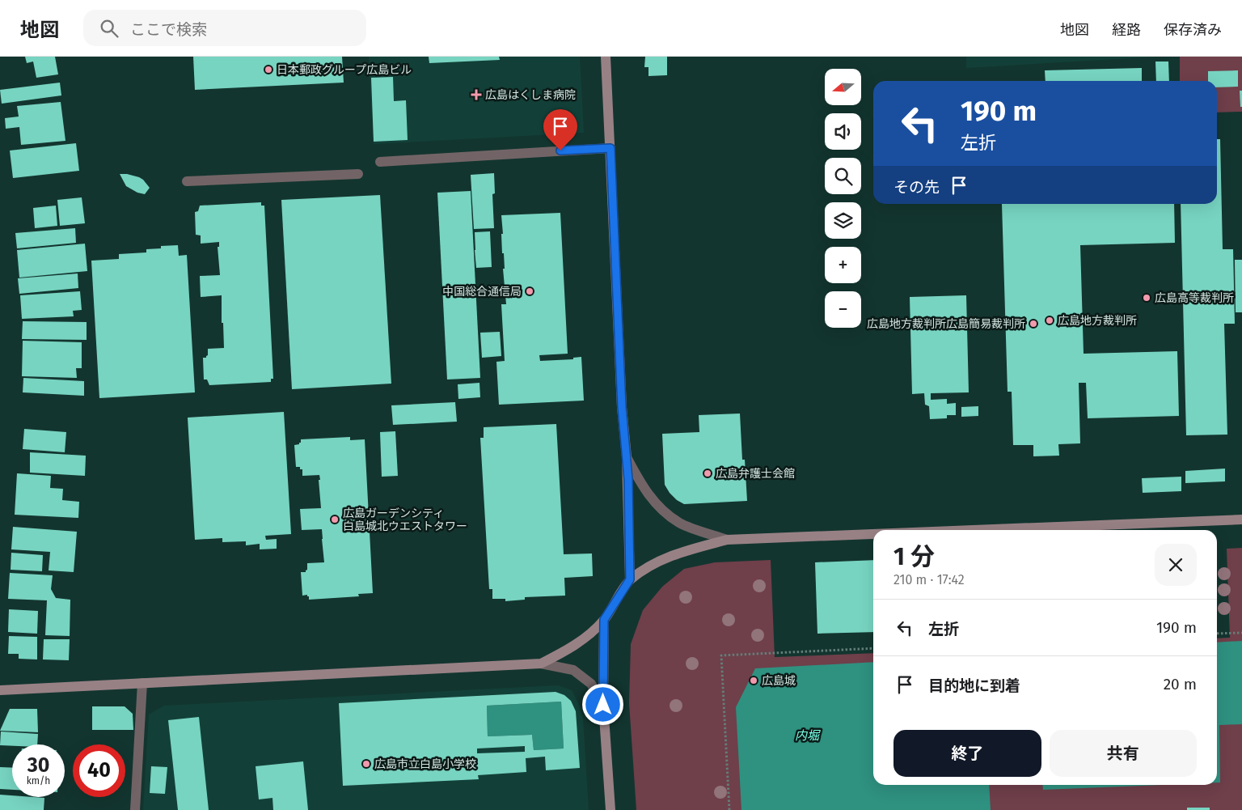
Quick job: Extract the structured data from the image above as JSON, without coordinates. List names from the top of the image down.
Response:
{
  "water": ["内堀"],
  "places": {
    "other": [
      "日本郵政グループ広島ビル",
      "中国総合通信局",
      "広島高等裁判所",
      "広島地方裁判所",
      "広島地方裁判所広島簡易裁判所",
      "広島弁護士会館",
      "広島ガーデンシティ 白島城北ウエストタワー",
      "広島城",
      "広島市立白島小学校"
    ],
    "health": ["広島はくしま病院"]
  },
  "north": "left",
  "page": {
    "header": "地図",
    "search": "ここで検索",
    "nav": ["地図", "経路", "保存済み"],
    "map_buttons": ["+", "−"],
    "turn": ["190 m", "左折"],
    "then": "その先",
    "heading": ["1 分", "210 m · 17:42"],
    "list": [
      {
        "name": "左折",
        "value": "190 m"
      },
      {
        "name": "目的地に到着",
        "value": "20 m"
      }
    ],
    "buttons": ["終了", "共有"],
    "speed": "30 km/h",
    "limit": "40"
  }
}
